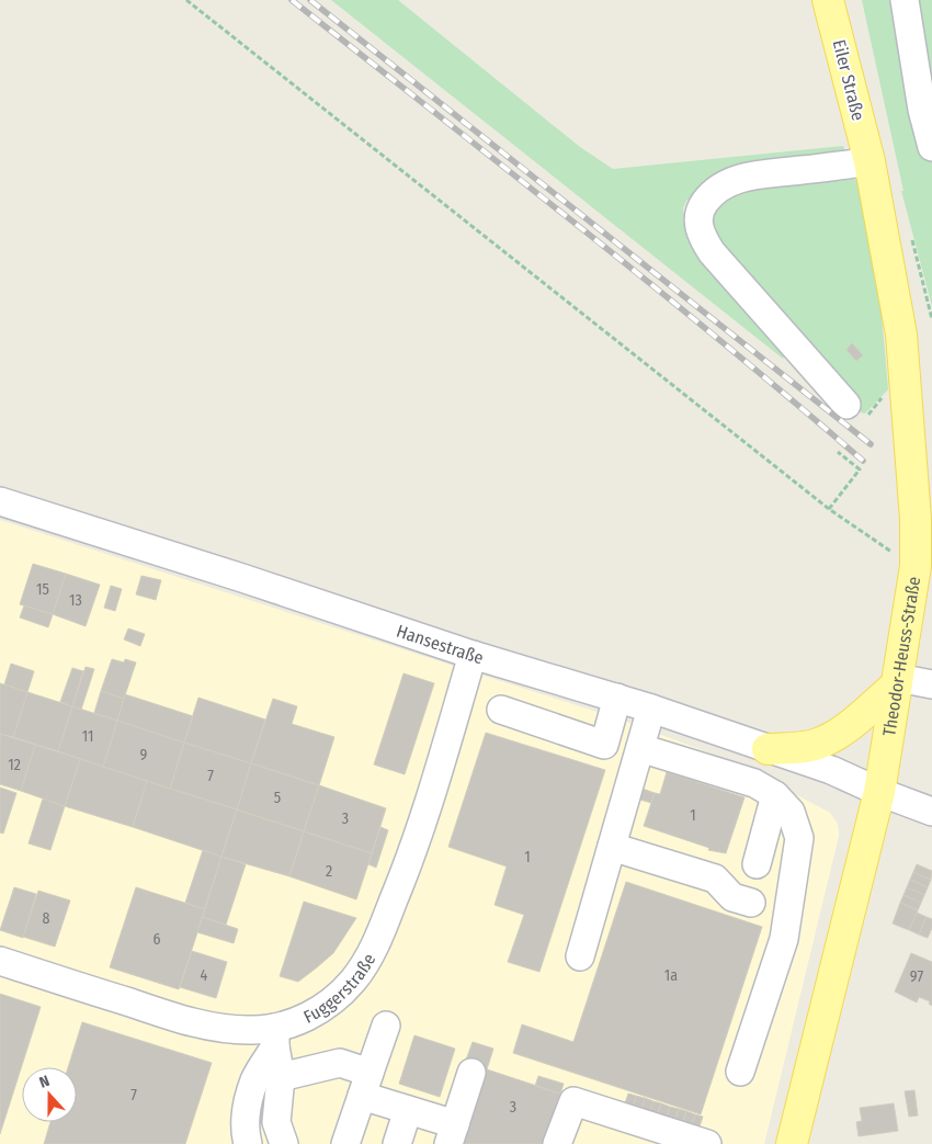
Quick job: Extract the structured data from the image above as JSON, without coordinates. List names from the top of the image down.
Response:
{
  "streets": {
    "main road": ["Eiler Straße", "Theodor-Heuss-Straße"],
    "street": ["Hansestraße", "Fuggerstraße"]
  },
  "crossings": [
    ["Eiler Straße", "Theodor-Heuss-Straße"],
    ["Hansestraße", "Theodor-Heuss-Straße"],
    ["Hansestraße", "Fuggerstraße"]
  ],
  "house_numbers": [
    "15",
    "13",
    "11",
    "9",
    "12",
    "7",
    "5",
    "1",
    "3",
    "1",
    "2",
    "8",
    "6",
    "4",
    "1a",
    "97",
    "7",
    "3"
  ],
  "north": "top"
}
